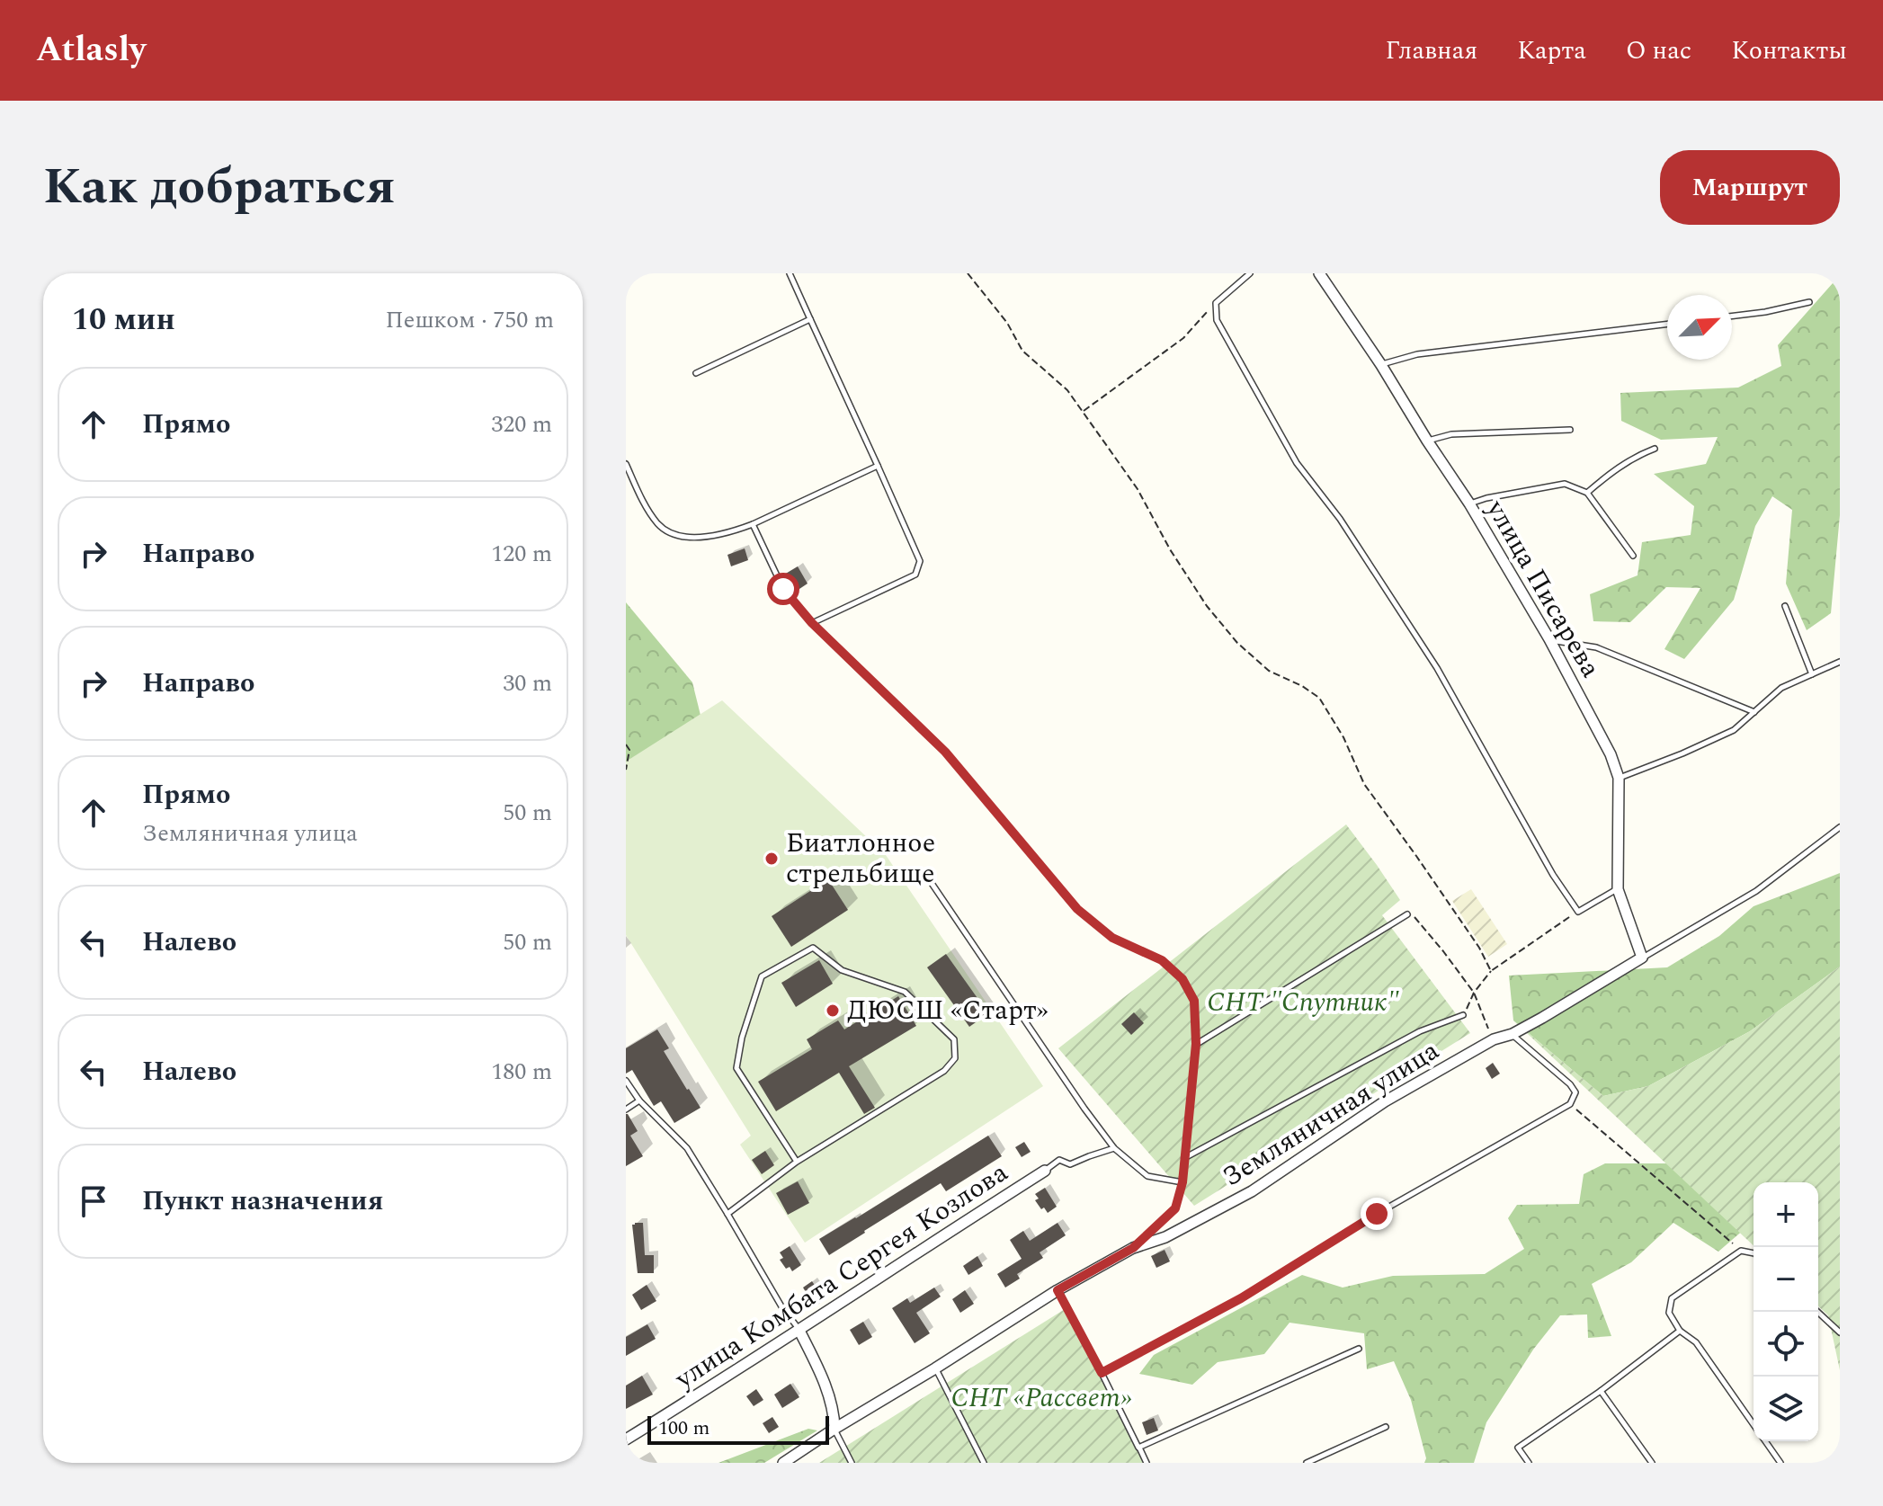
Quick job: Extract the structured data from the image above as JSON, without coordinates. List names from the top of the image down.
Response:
{
  "streets": {
    "street": ["улица Писарева", "Земляничная улица", "улица Комбата Сергея Козлова"]
  },
  "crossings": [
    ["улица Писарева", "Земляничная улица"]
  ],
  "parks": ["СНТ \"Спутник\"", "СНТ «Рассвет»"],
  "places": ["Биатлонное стрельбище", "ДЮСШ «Старт»"],
  "scale_bar": "100 m",
  "north": "top right",
  "page": {
    "header": "Atlasly",
    "nav": [
      "Главная",
      "Карта",
      "О нас",
      "Контакты"
    ],
    "title": "Как добраться",
    "buttons": "Маршрут",
    "heading": ["10 мин", "Пешком · 750 m"],
    "list": [
      ["Прямо", "320 m"],
      ["Направо", "120 m"],
      ["Направо", "30 m"],
      ["Прямо", "Земляничная улица", "50 m"],
      ["Налево", "50 m"],
      ["Налево", "180 m"],
      "Пункт назначения"
    ],
    "map_buttons": ["+", "−"],
    "scale": "100 m"
  }
}
